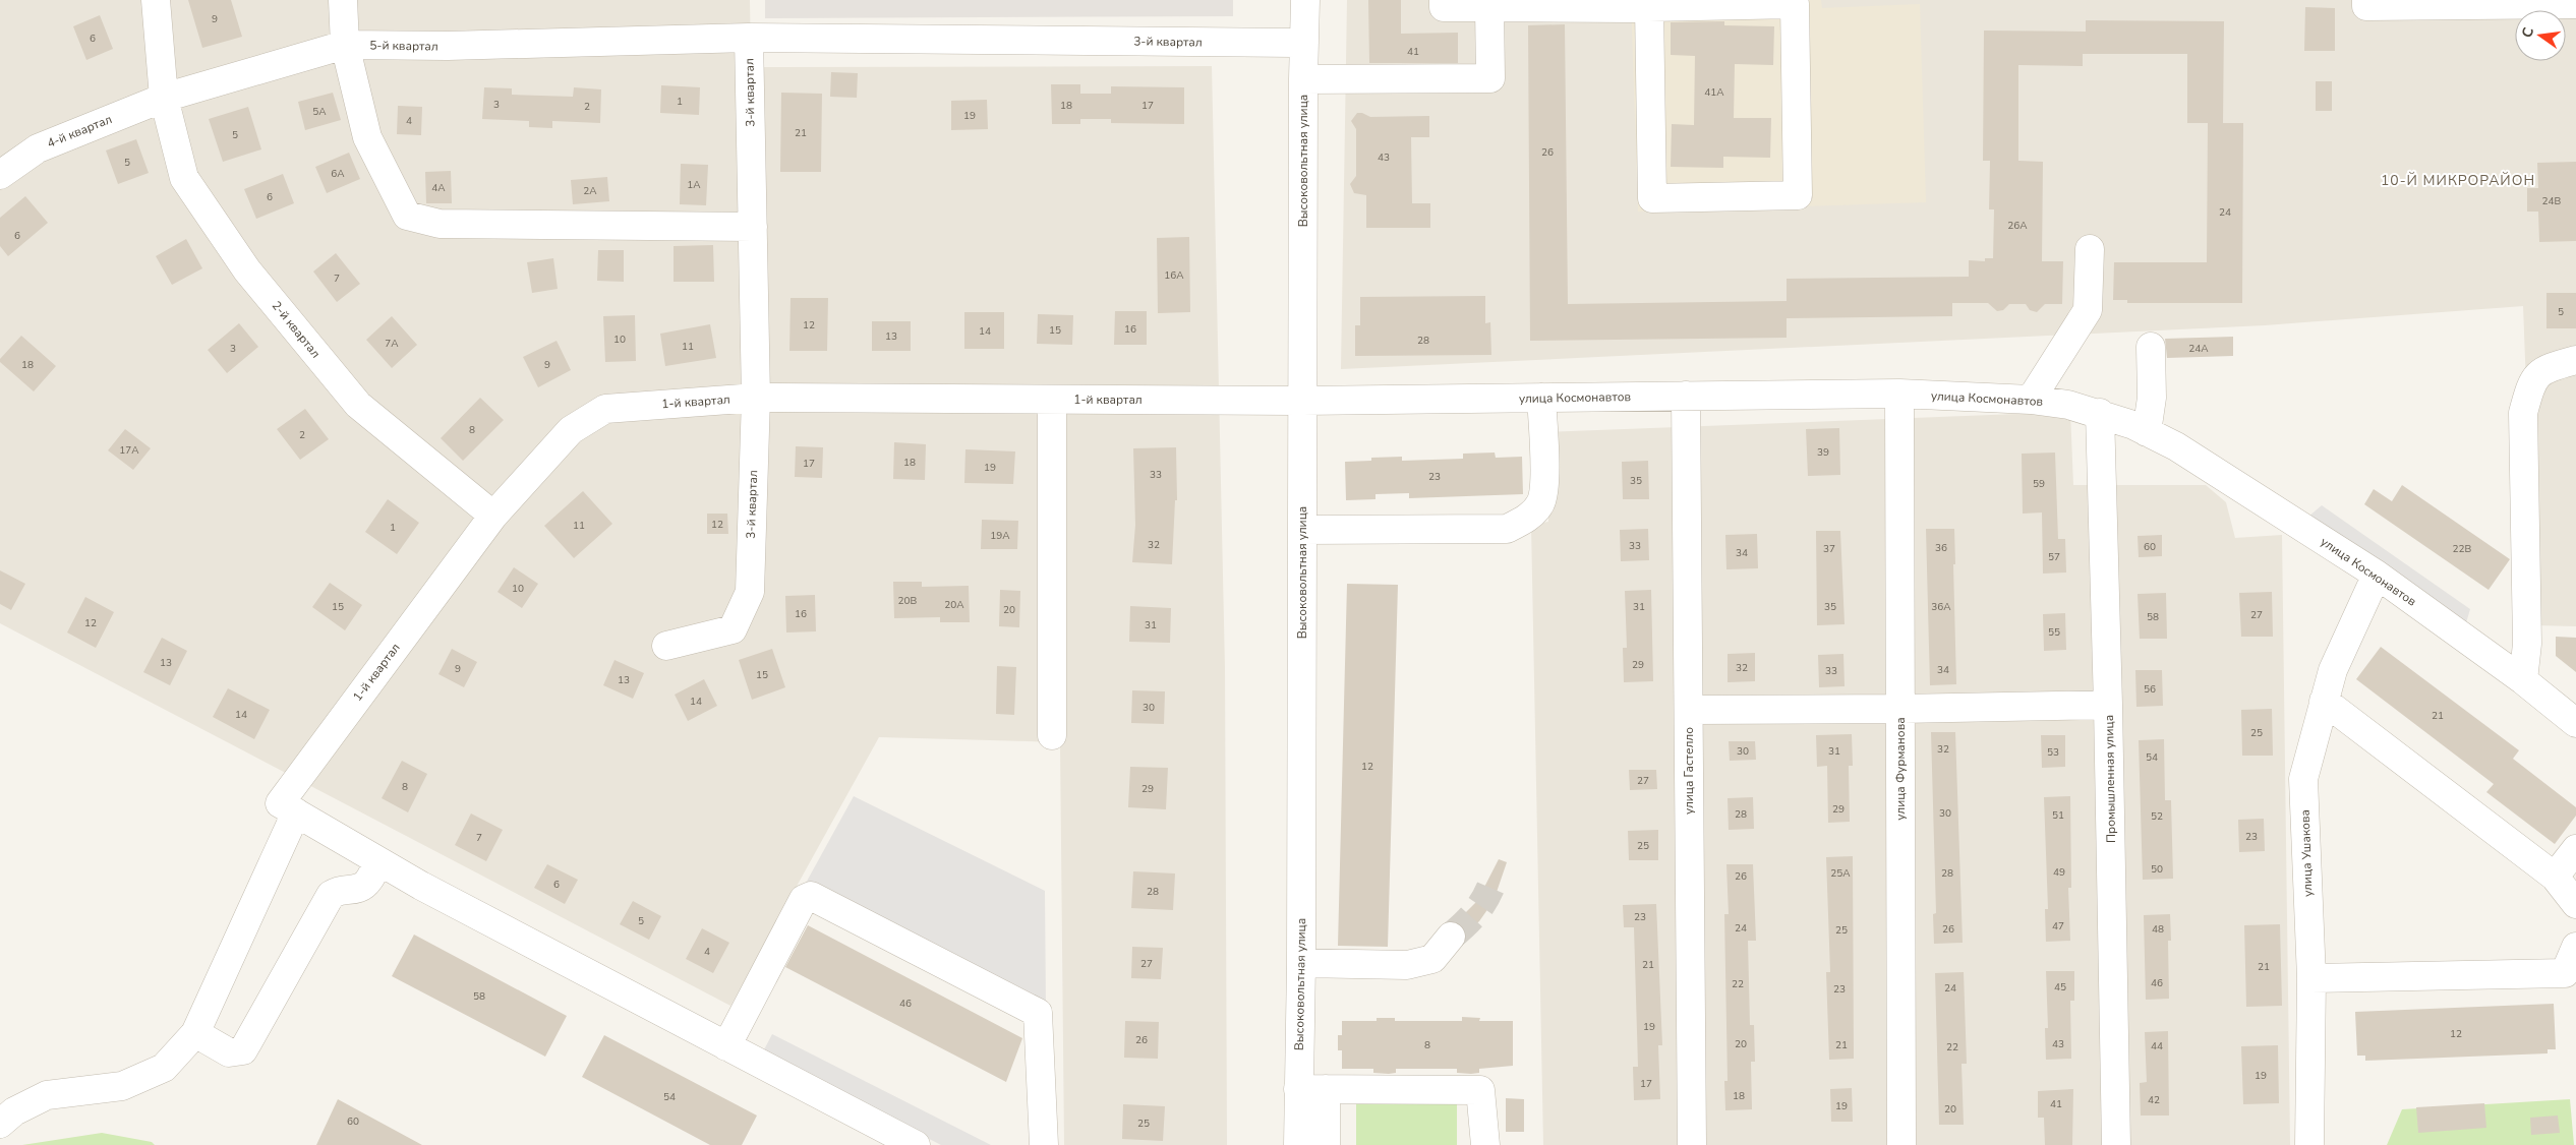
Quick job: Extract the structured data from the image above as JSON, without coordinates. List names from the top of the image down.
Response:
{
  "streets": {
    "street": [
      "3-й квартал",
      "5-й квартал",
      "4-й квартал",
      "Высоковольтная улица",
      "2-й квартал",
      "улица Космонавтов",
      "1-й квартал",
      "улица Фурманова",
      "улица Гастелло",
      "Промышленная улица",
      "улица Ушакова"
    ]
  },
  "crossings": [
    ["3-й квартал", "5-й квартал"],
    ["3-й квартал", "Высоковольтная улица"],
    ["3-й квартал", "1-й квартал"],
    ["5-й квартал", "4-й квартал"],
    ["5-й квартал", "2-й квартал"],
    ["4-й квартал", "2-й квартал"],
    ["Высоковольтная улица", "улица Космонавтов"],
    ["Высоковольтная улица", "1-й квартал"],
    ["2-й квартал", "1-й квартал"],
    ["улица Космонавтов", "1-й квартал"],
    ["улица Космонавтов", "улица Фурманова"],
    ["улица Космонавтов", "улица Гастелло"],
    ["улица Космонавтов", "Промышленная улица"],
    ["улица Космонавтов", "улица Ушакова"]
  ],
  "districts": ["10-Й МИКРОРАЙОН"],
  "house_numbers": [
    "9",
    "6",
    "41",
    "41А",
    "1",
    "3",
    "18",
    "17",
    "2",
    "5А",
    "19",
    "4",
    "21",
    "5",
    "26",
    "43",
    "5",
    "6А",
    "1А",
    "4А",
    "2А",
    "6",
    "24В",
    "24",
    "26А",
    "6",
    "16А",
    "7",
    "5",
    "12",
    "16",
    "15",
    "14",
    "13",
    "10",
    "28",
    "7А",
    "11",
    "3",
    "24А",
    "18",
    "9",
    "8",
    "2",
    "17А",
    "39",
    "18",
    "17",
    "19",
    "33",
    "23",
    "35",
    "59",
    "12",
    "11",
    "1",
    "19А",
    "32",
    "33",
    "60",
    "36",
    "37",
    "22В",
    "34",
    "57",
    "10",
    "20В",
    "20А",
    "15",
    "31",
    "35",
    "36А",
    "20",
    "16",
    "27",
    "58",
    "12",
    "31",
    "55",
    "13",
    "29",
    "32",
    "9",
    "34",
    "33",
    "15",
    "13",
    "56",
    "14",
    "30",
    "14",
    "21",
    "25",
    "32",
    "30",
    "31",
    "53",
    "54",
    "12",
    "27",
    "8",
    "29",
    "29",
    "30",
    "28",
    "51",
    "52",
    "23",
    "7",
    "25",
    "50",
    "49",
    "25А",
    "28",
    "26",
    "6",
    "28",
    "23",
    "5",
    "47",
    "24",
    "26",
    "48",
    "25",
    "4",
    "27",
    "21",
    "21",
    "46",
    "22",
    "45",
    "24",
    "23",
    "58",
    "46",
    "19",
    "12",
    "26",
    "20",
    "43",
    "8",
    "21",
    "44",
    "22",
    "19",
    "17",
    "18",
    "54",
    "42",
    "41",
    "19",
    "20",
    "60",
    "25"
  ],
  "north": "left"
}
